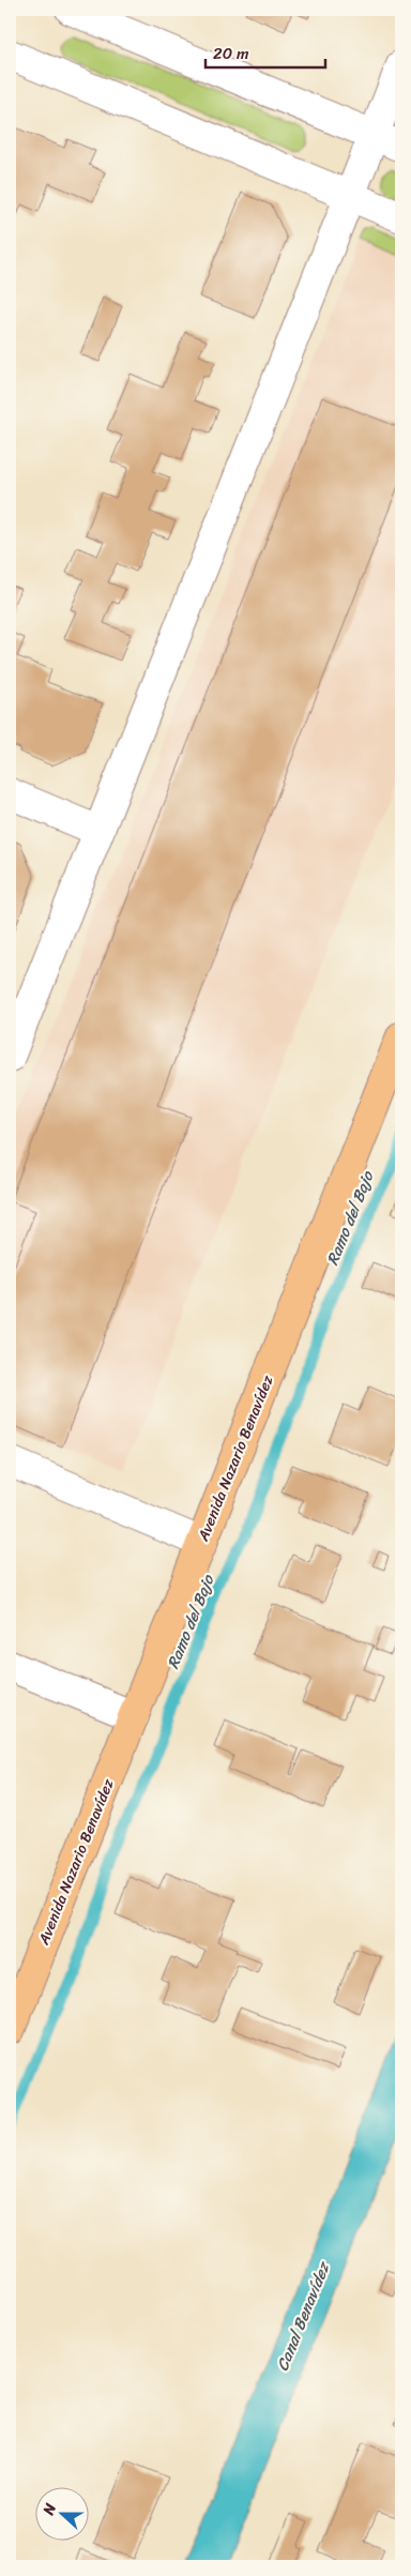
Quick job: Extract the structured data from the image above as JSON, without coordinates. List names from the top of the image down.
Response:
{
  "streets": {
    "main road": ["Avenida Nazario Benavídez"]
  },
  "water": ["Ramo del Bajo", "Canal Benavídez"],
  "scale_bar": "20 m",
  "north": "left"
}
